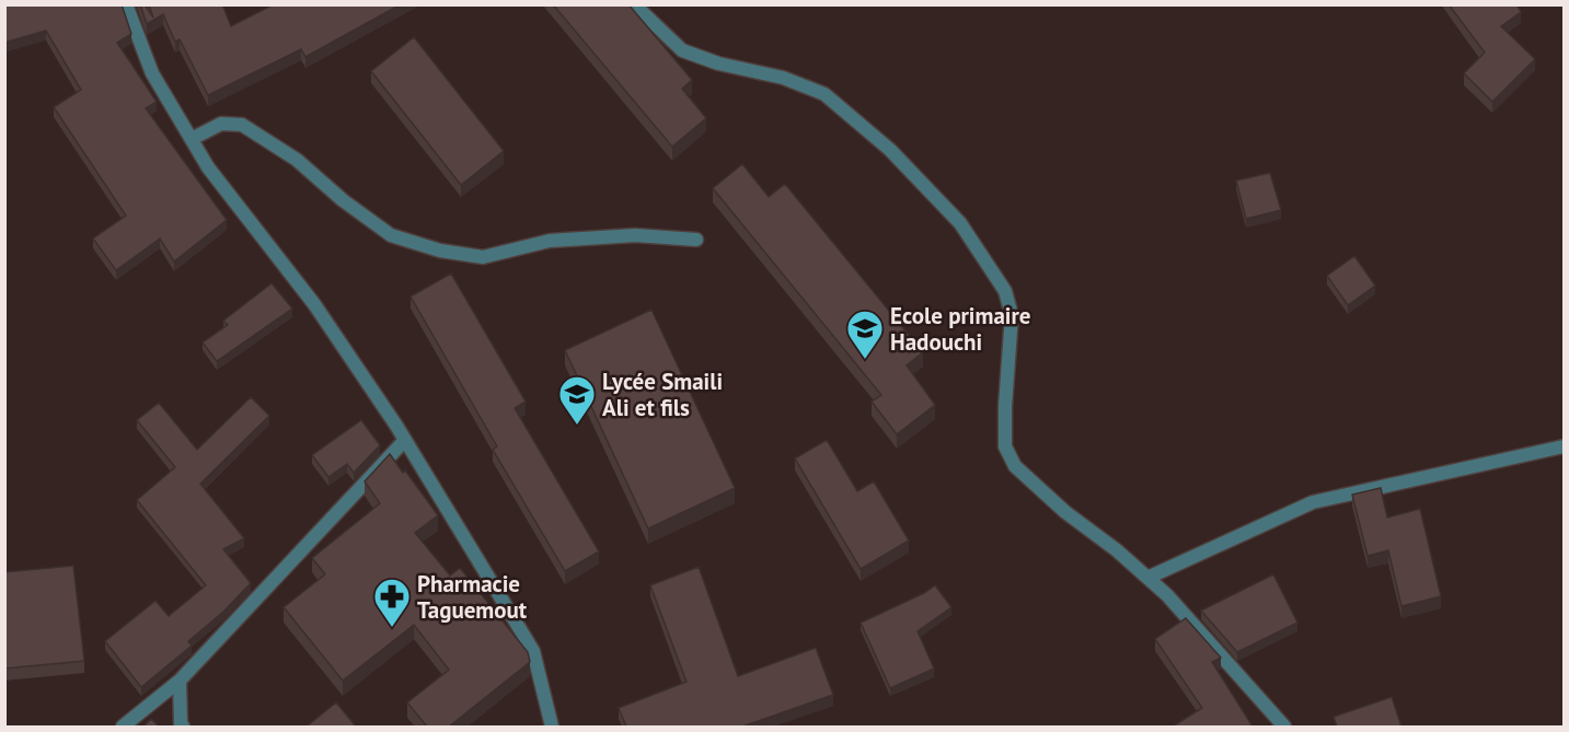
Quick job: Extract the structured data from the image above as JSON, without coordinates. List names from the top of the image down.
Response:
{
  "places": {
    "school or university": ["Ecole primaire Hadouchi", "Lycée Smaili Ali et fils"],
    "pharmacy": ["Pharmacie Taguemout"]
  }
}
